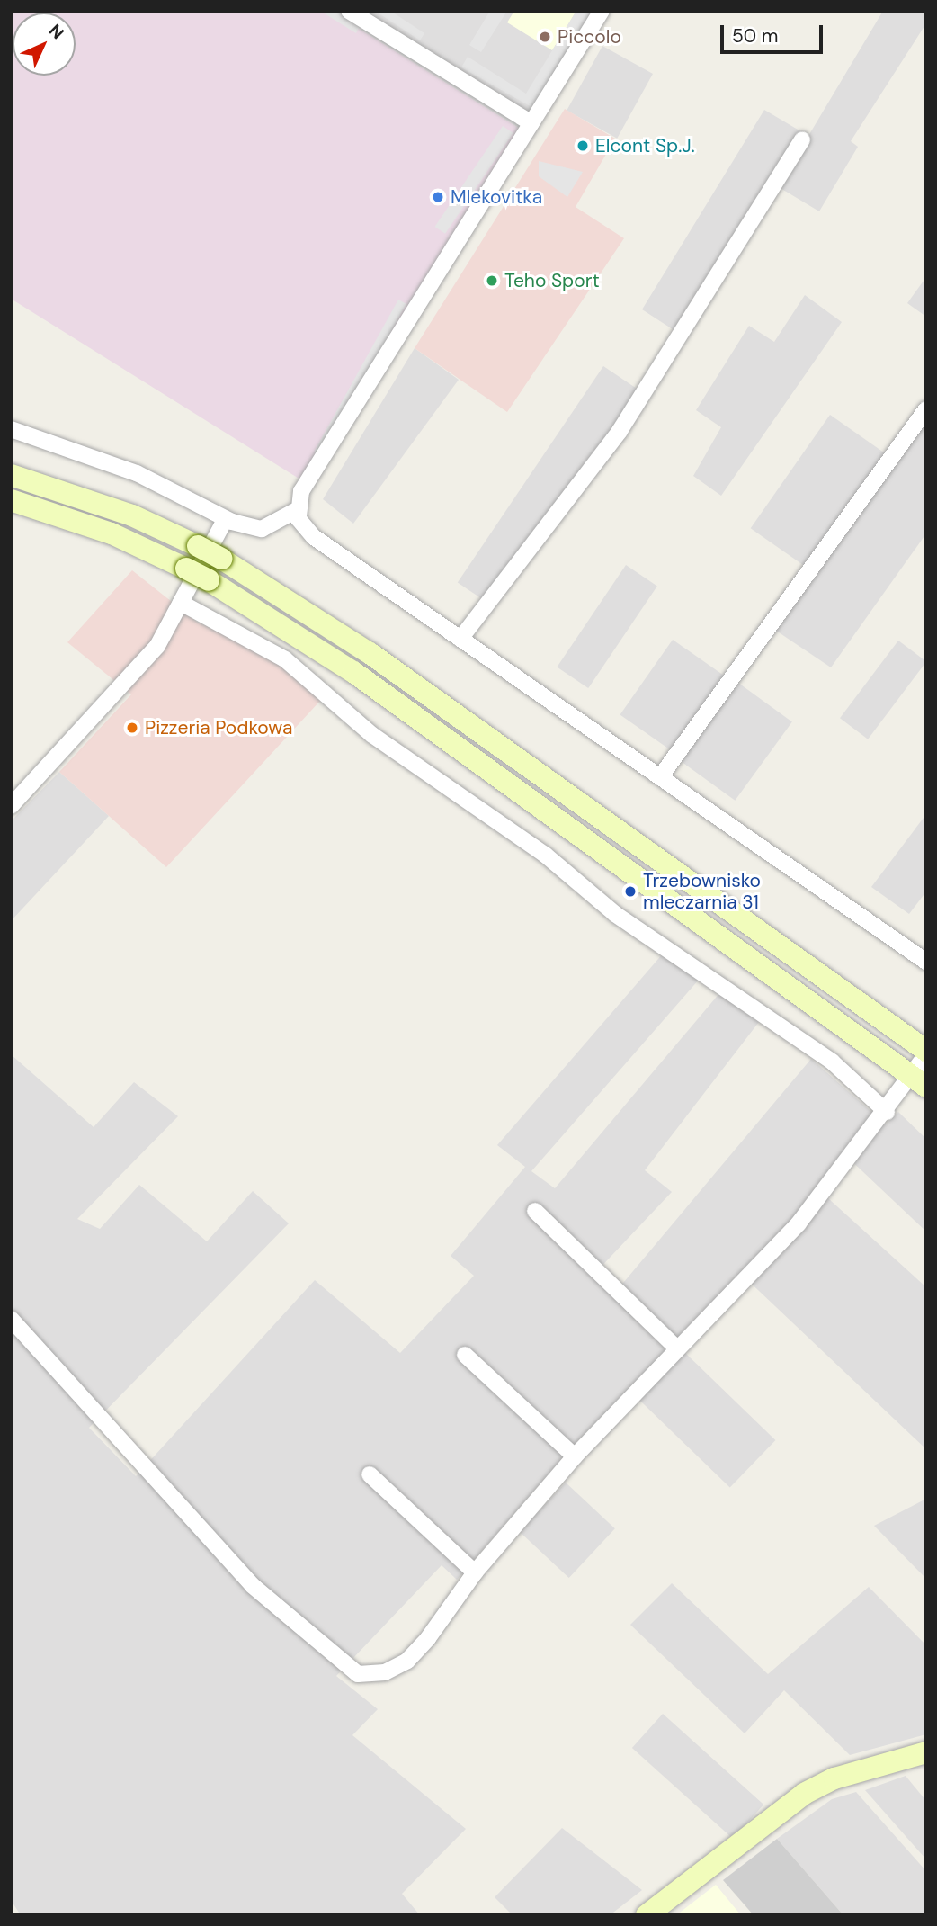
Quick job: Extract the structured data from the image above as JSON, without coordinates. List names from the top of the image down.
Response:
{
  "places": [
    "Piccolo",
    "Elcont Sp.J.",
    "Mlekovitka",
    "Teho Sport",
    "Pizzeria Podkowa",
    "Trzebownisko mleczarnia 31"
  ],
  "scale_bar": "50 m",
  "north": "top right"
}
